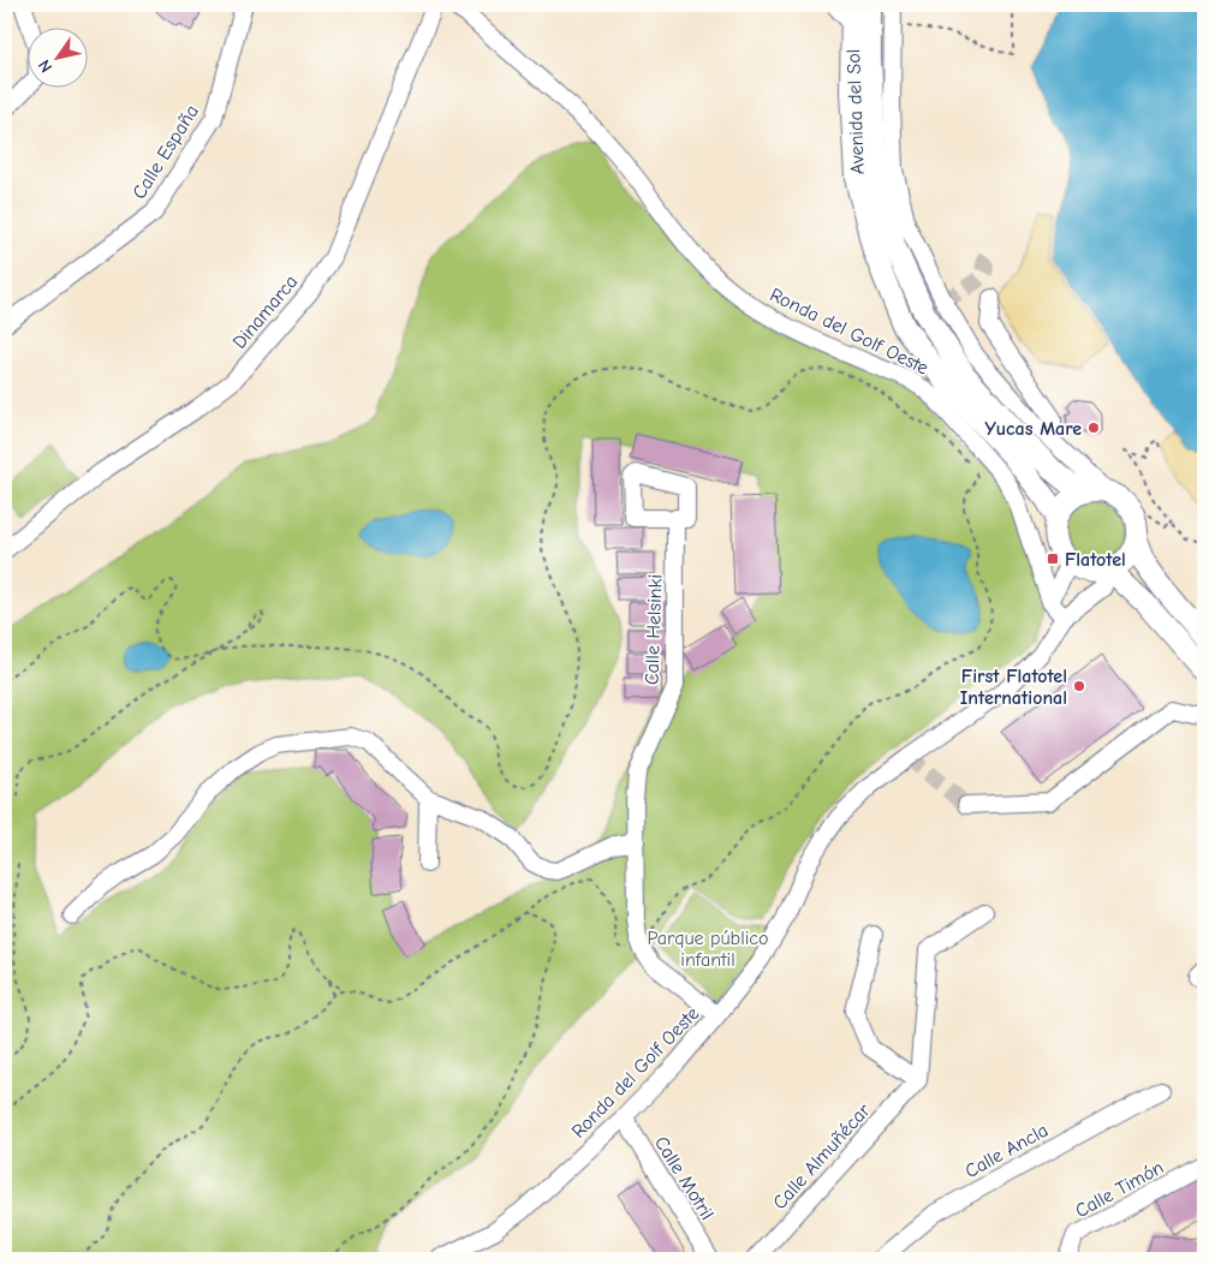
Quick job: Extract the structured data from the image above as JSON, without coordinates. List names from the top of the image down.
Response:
{
  "streets": {
    "main road": ["Avenida del Sol"],
    "street": [
      "Calle España",
      "Dinamarca",
      "Ronda del Golf Oeste",
      "Calle Helsinki",
      "Calle Ancla",
      "Calle Almuñécar",
      "Calle Motril",
      "Calle Timón"
    ]
  },
  "crossings": [
    ["Avenida del Sol", "Ronda del Golf Oeste"],
    ["Ronda del Golf Oeste", "Calle Helsinki"],
    ["Ronda del Golf Oeste", "Calle Motril"]
  ],
  "parks": ["Parque público infantil"],
  "places": {
    "other": ["Yucas Mare", "First Flatotel International"],
    "transit": ["Flatotel"]
  },
  "north": "bottom left"
}
